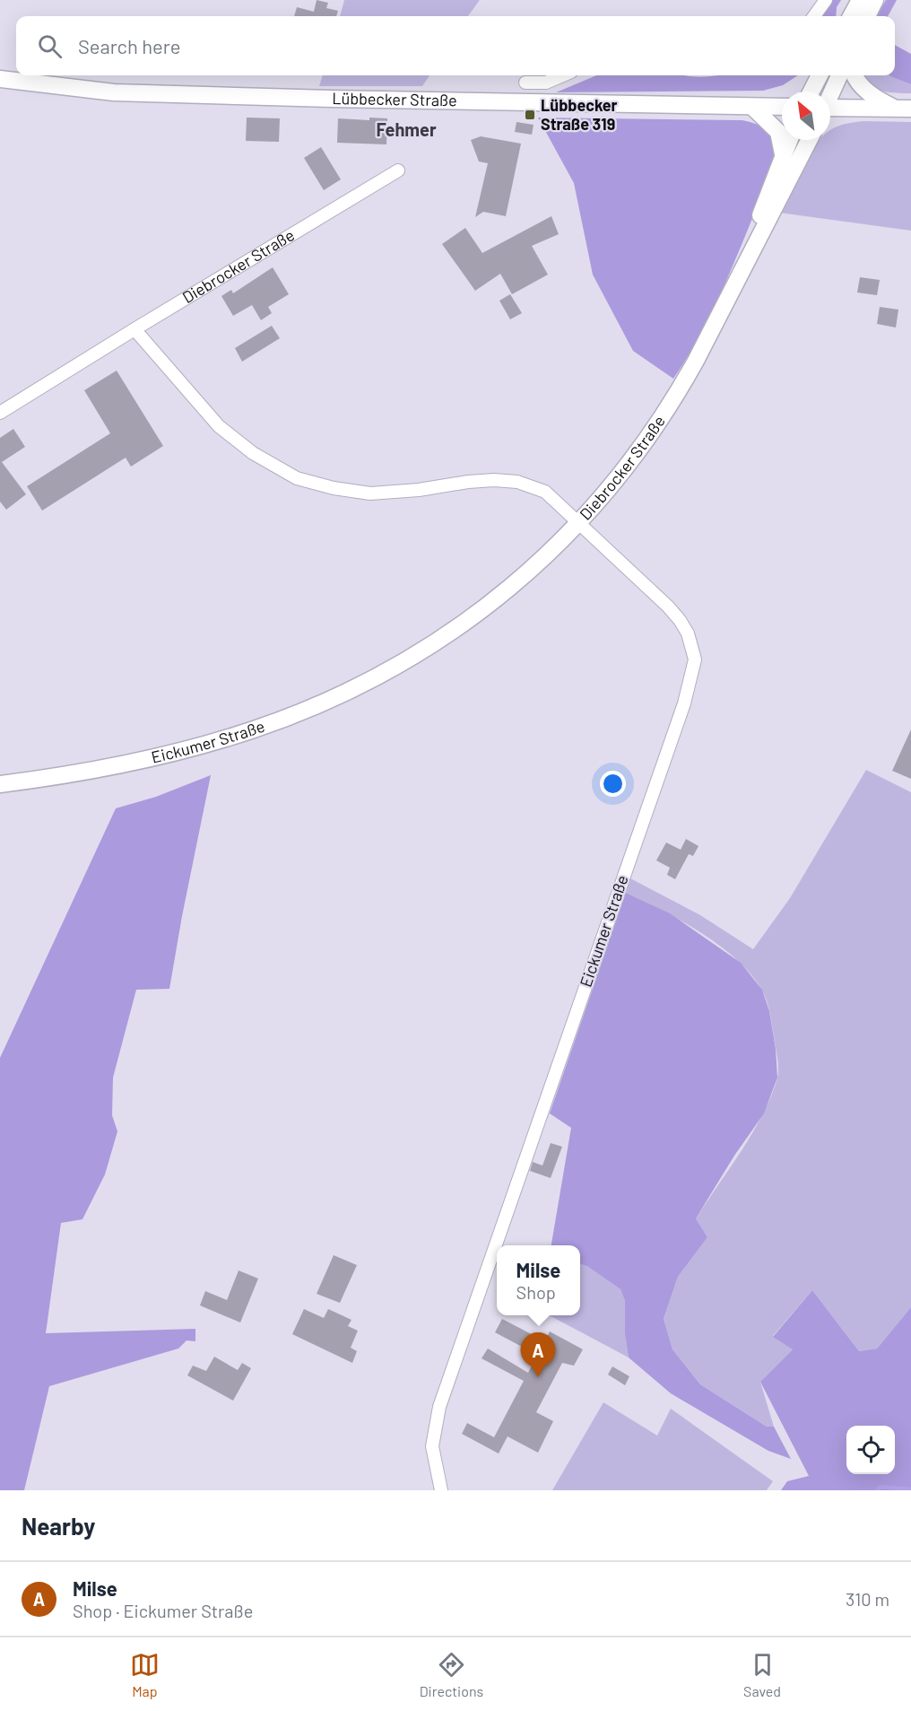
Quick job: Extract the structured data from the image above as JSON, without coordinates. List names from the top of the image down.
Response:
{
  "streets": {
    "main road": ["Lübbecker Straße", "Diebrocker Straße", "Eickumer Straße"]
  },
  "crossings": [
    ["Diebrocker Straße", "Eickumer Straße"]
  ],
  "districts": ["Fehmer"],
  "places": {
    "transit": ["Lübbecker Straße 319"]
  },
  "north": "top left",
  "page": {
    "search": "Search here",
    "popup": ["Milse", "Shop"],
    "pins": "A",
    "heading": "Nearby",
    "list": [
      {
        "mark": "A",
        "name": "Milse",
        "note": "Shop · Eickumer Straße",
        "value": "310 m"
      }
    ],
    "nav": ["Map", "Directions", "Saved"]
  }
}
